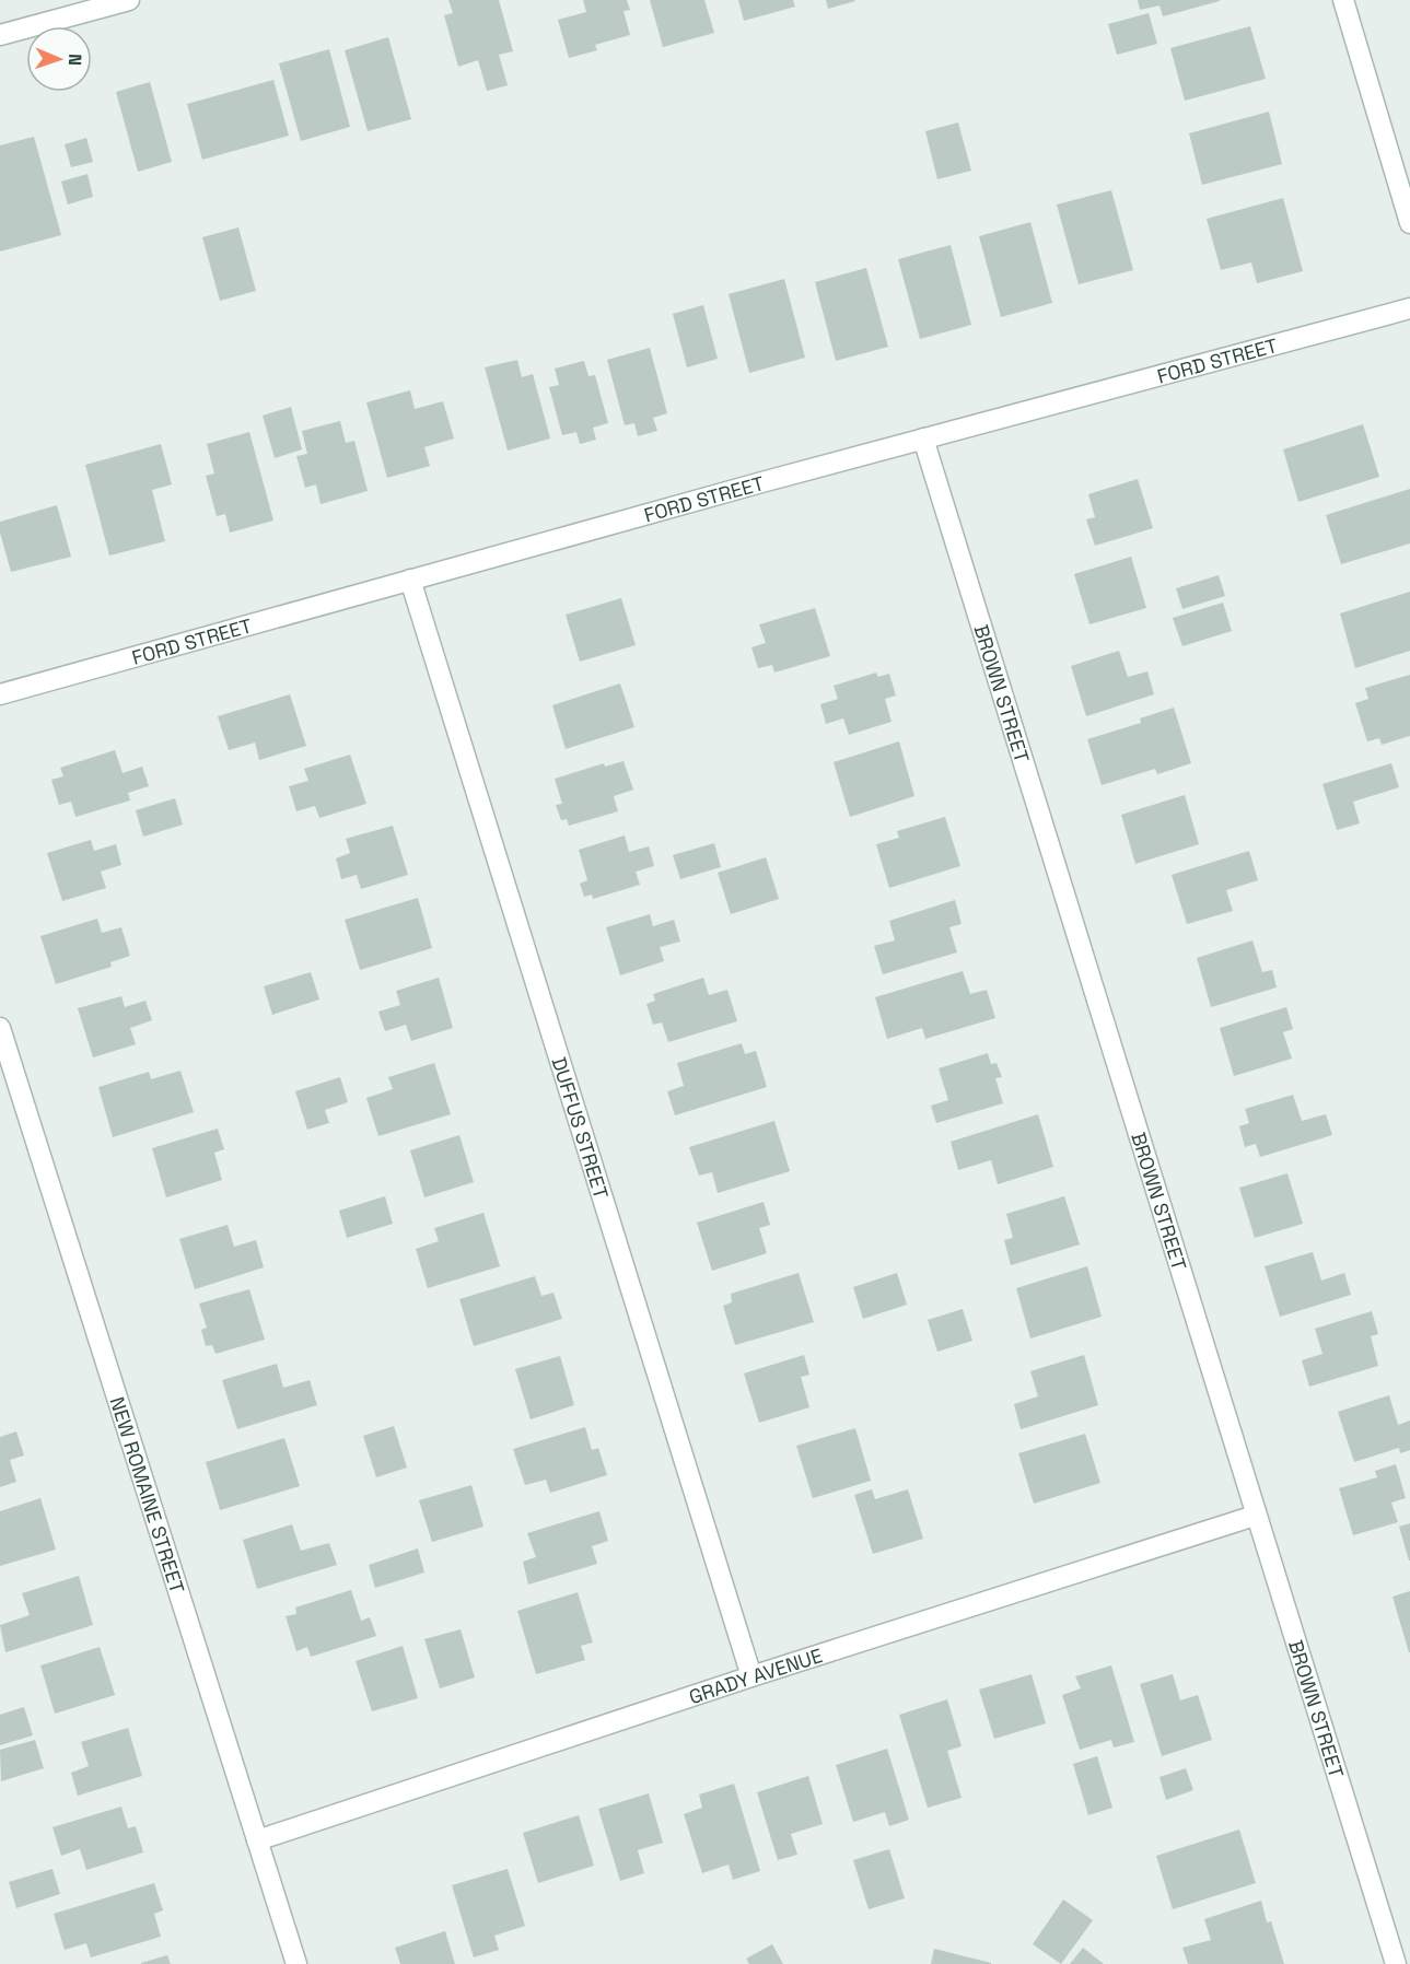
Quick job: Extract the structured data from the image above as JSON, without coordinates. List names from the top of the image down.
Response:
{
  "streets": {
    "street": [
      "FORD STREET",
      "BROWN STREET",
      "DUFFUS STREET",
      "NEW ROMAINE STREET",
      "GRADY AVENUE"
    ]
  },
  "crossings": [
    ["FORD STREET", "BROWN STREET"],
    ["FORD STREET", "DUFFUS STREET"],
    ["BROWN STREET", "GRADY AVENUE"],
    ["DUFFUS STREET", "GRADY AVENUE"],
    ["NEW ROMAINE STREET", "GRADY AVENUE"]
  ],
  "north": "right"
}
